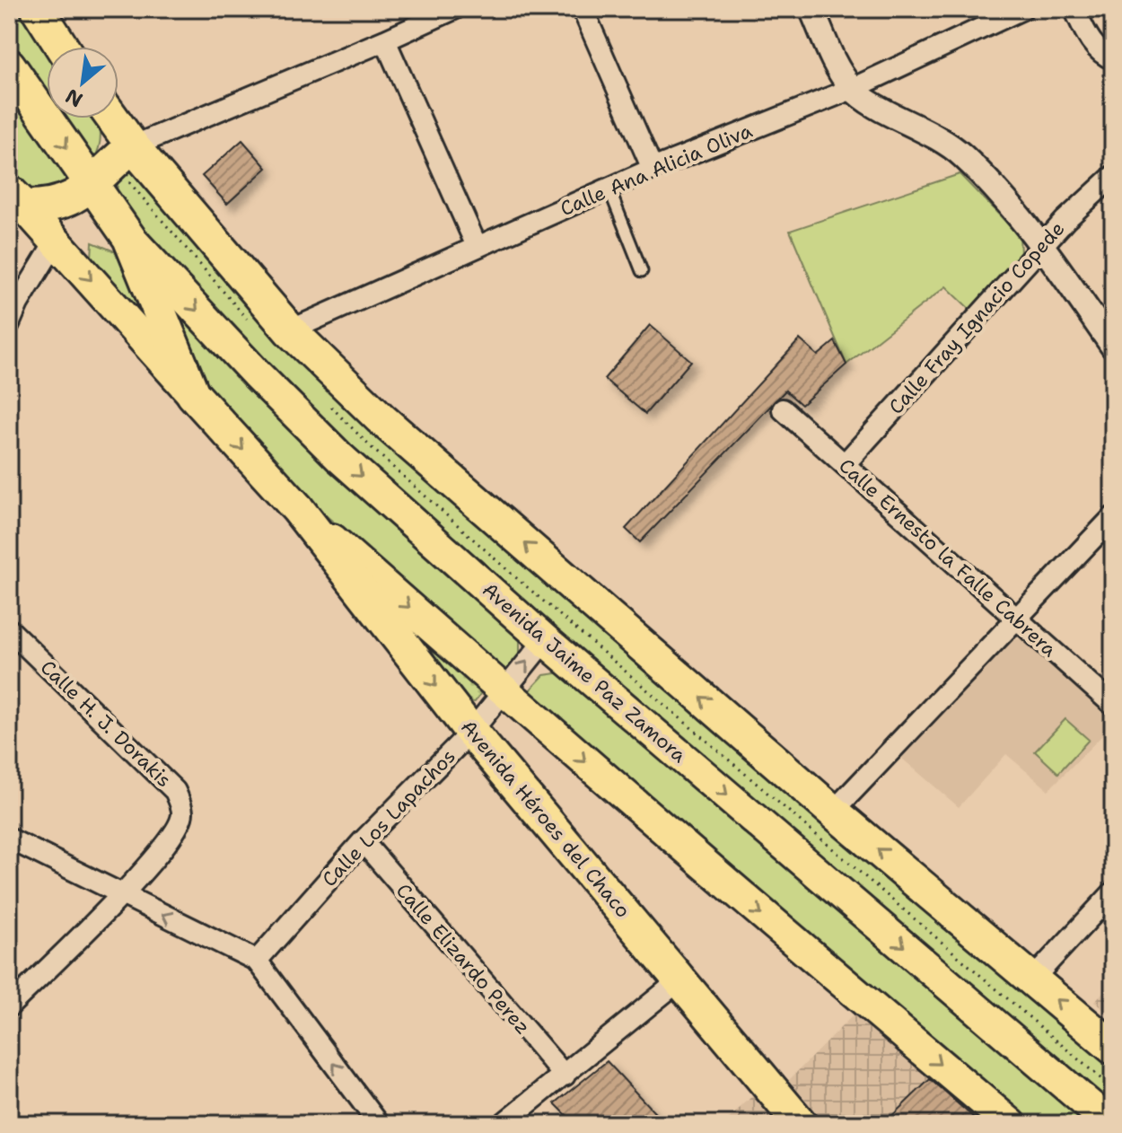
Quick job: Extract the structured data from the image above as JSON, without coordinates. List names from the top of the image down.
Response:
{
  "streets": {
    "highway": ["Avenida Jaime Paz Zamora", "Avenida Héroes del Chaco"],
    "street": [
      "Calle Ana Alicia Oliva",
      "Calle Fray Ignacio Copede",
      "Calle Ernesto la Falle Cabrera",
      "Calle H. J. Dorakis",
      "Calle Los Lapachos",
      "Calle Elizardo Perez"
    ]
  },
  "crossings": [
    ["Calle Fray Ignacio Copede", "Calle Ernesto la Falle Cabrera"],
    ["Avenida Jaime Paz Zamora", "Calle Los Lapachos"],
    ["Calle Los Lapachos", "Avenida Héroes del Chaco"],
    ["Calle Los Lapachos", "Calle Elizardo Perez"]
  ],
  "north": "bottom left"
}
